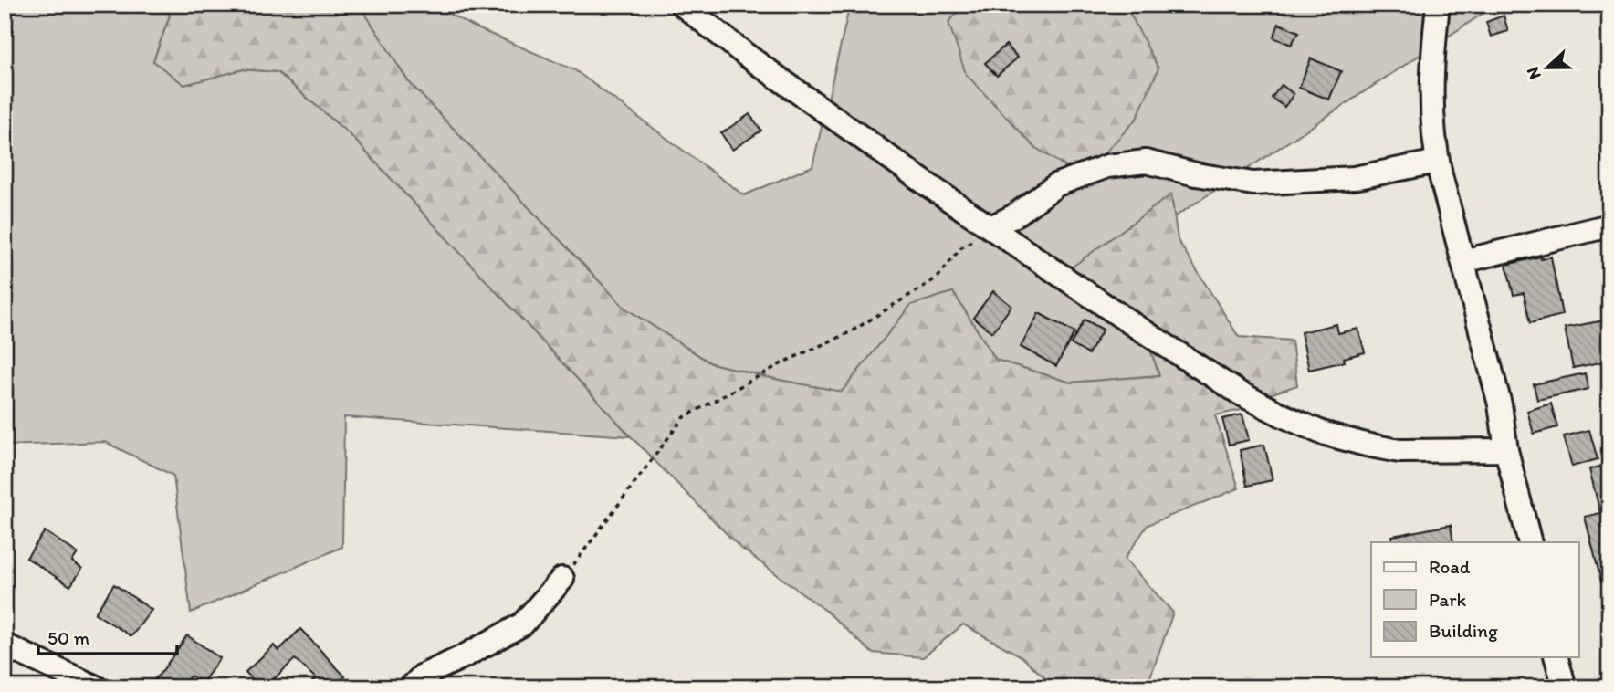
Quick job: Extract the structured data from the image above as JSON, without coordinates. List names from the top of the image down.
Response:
{
  "legend": ["Road", "Park", "Building"],
  "scale_bar": "50 m",
  "north": "left"
}
